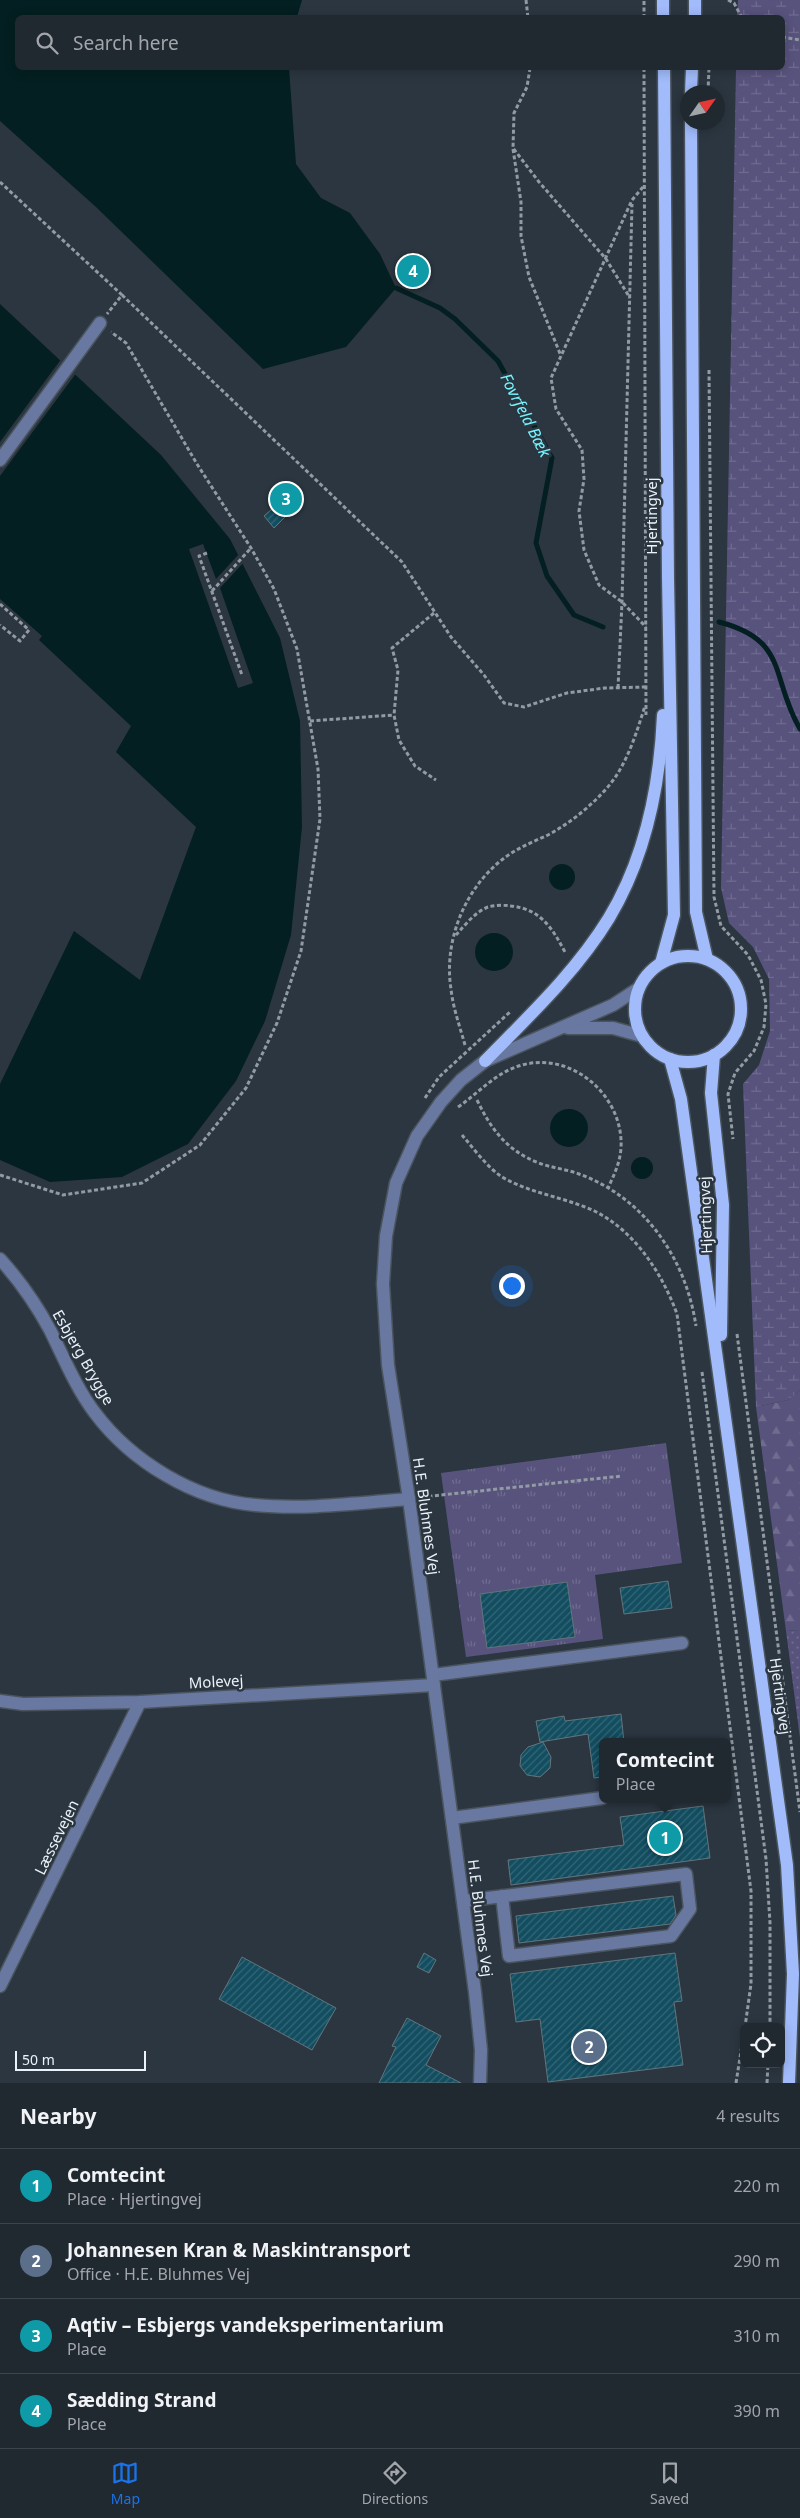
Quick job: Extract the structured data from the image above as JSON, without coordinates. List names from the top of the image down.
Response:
{
  "streets": {
    "main road": ["Hjertingvej"],
    "street": [
      "Esbjerg Brygge",
      "H.E. Bluhmes Vej",
      "Molevej",
      "Læssevejen"
    ]
  },
  "crossings": [
    ["Hjertingvej", "H.E. Bluhmes Vej"],
    ["Esbjerg Brygge", "H.E. Bluhmes Vej"],
    ["H.E. Bluhmes Vej", "Molevej"],
    ["Molevej", "Læssevejen"]
  ],
  "water": ["Fovrfeld Bæk"],
  "scale_bar": "50 m",
  "north": "top right",
  "page": {
    "search": "Search here",
    "pins": [
      "4",
      "3",
      "1",
      "2"
    ],
    "popup": ["Comtecint", "Place"],
    "scale": "50 m",
    "heading": ["Nearby", "4 results"],
    "list": [
      {
        "mark": "1",
        "name": "Comtecint",
        "note": "Place · Hjertingvej",
        "value": "220 m"
      },
      {
        "mark": "2",
        "name": "Johannesen Kran & Maskintransport",
        "note": "Office · H.E. Bluhmes Vej",
        "value": "290 m"
      },
      {
        "mark": "3",
        "name": "Aqtiv – Esbjergs vandeksperimentarium",
        "note": "Place",
        "value": "310 m"
      },
      {
        "mark": "4",
        "name": "Sædding Strand",
        "note": "Place",
        "value": "390 m"
      }
    ],
    "nav": ["Map", "Directions", "Saved"]
  }
}
